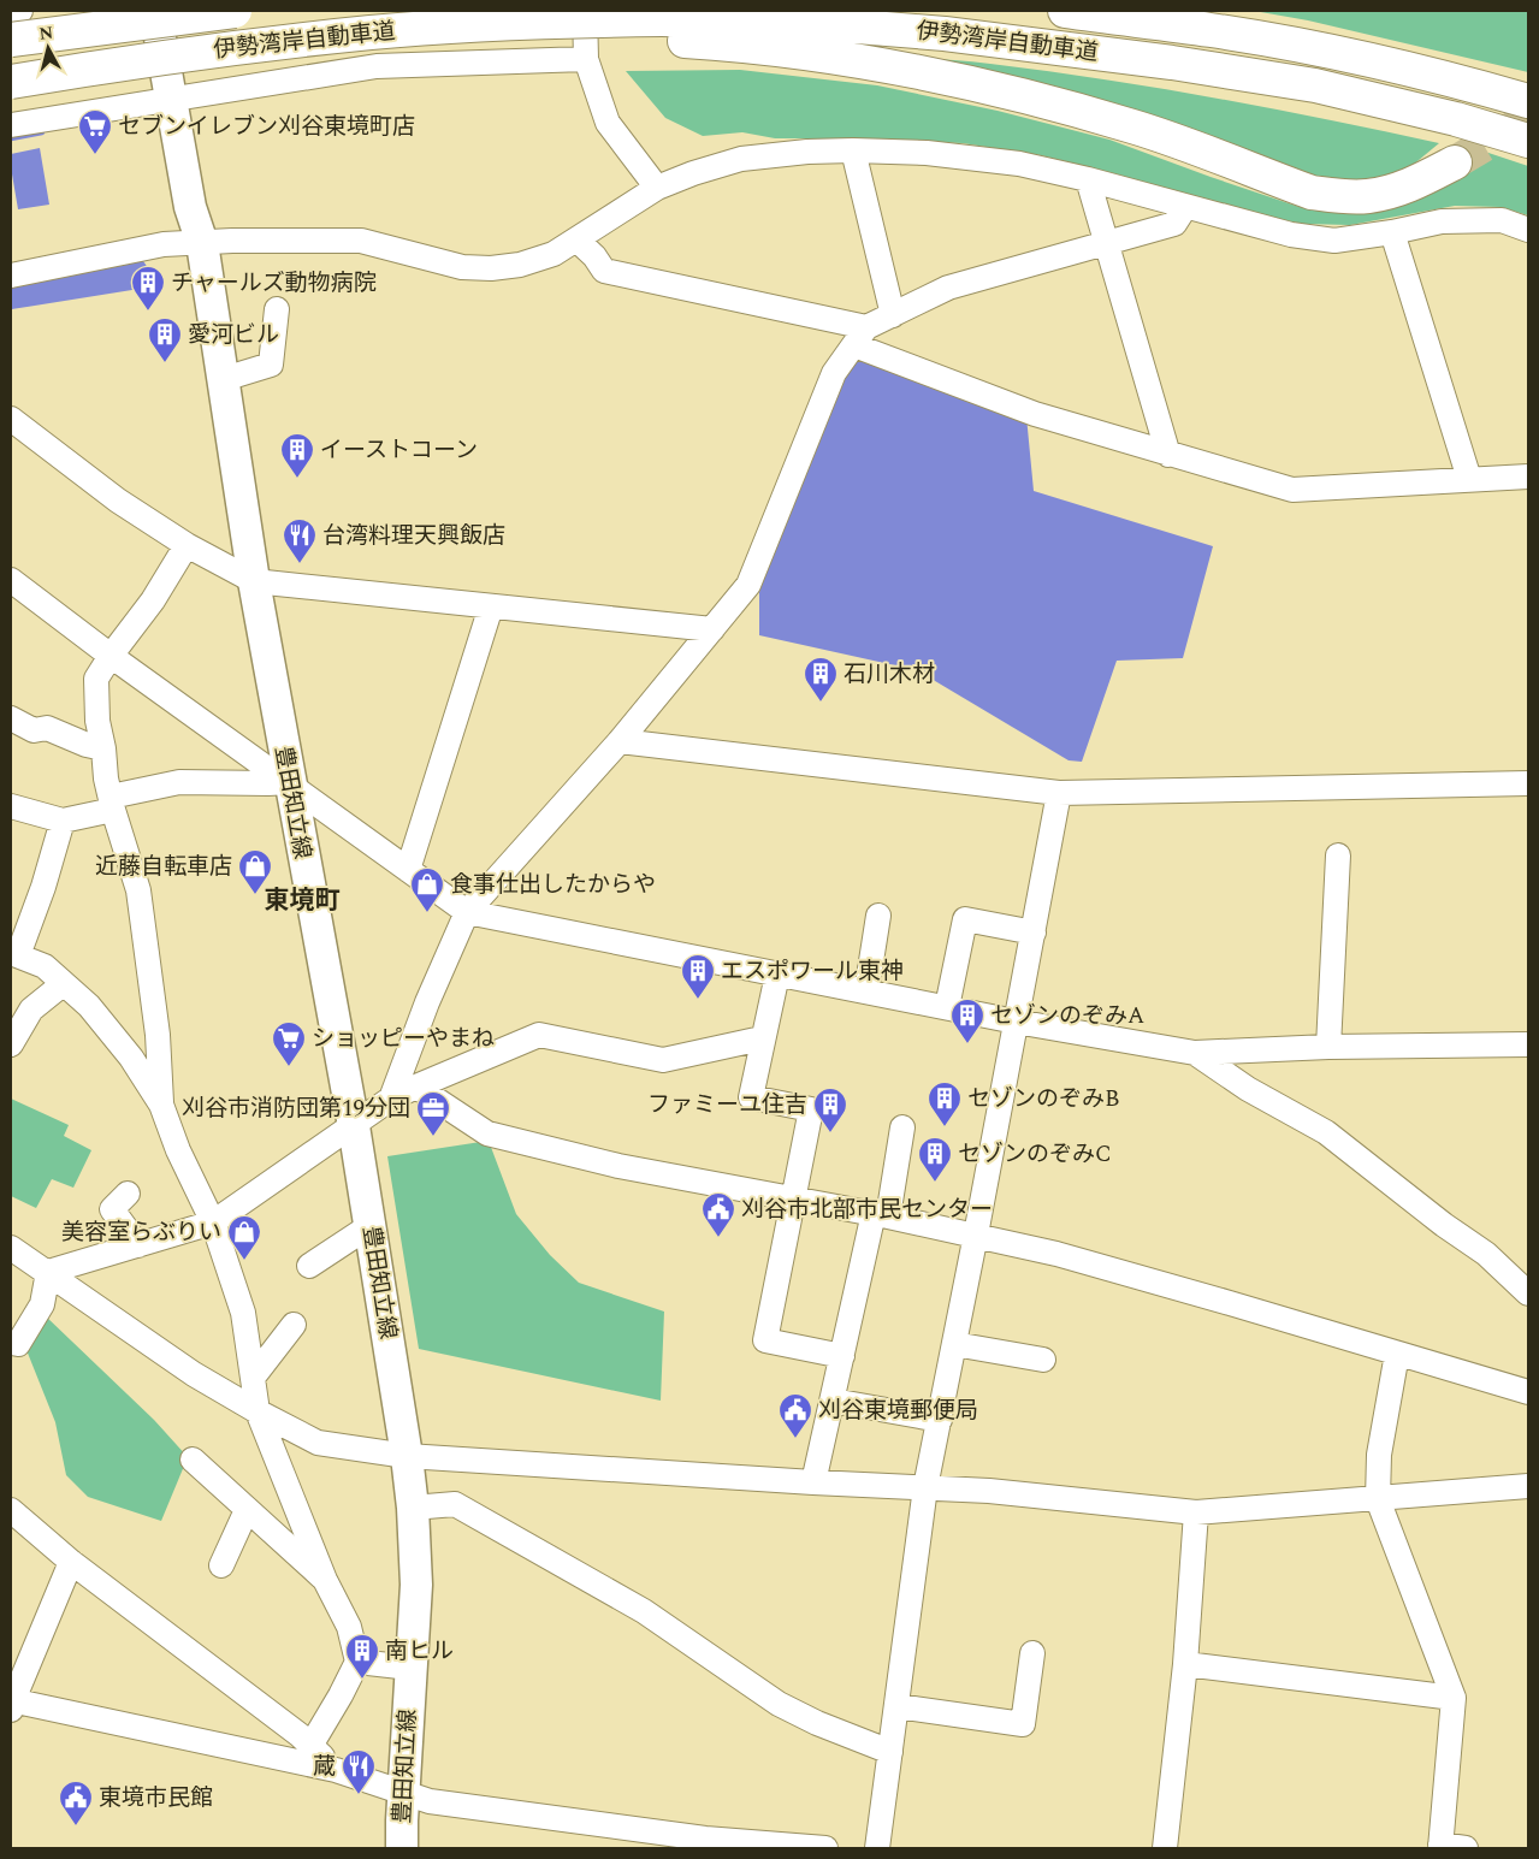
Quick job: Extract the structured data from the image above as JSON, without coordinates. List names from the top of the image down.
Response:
{
  "streets": {
    "highway": ["伊勢湾岸自動車道"],
    "main road": ["豊田知立線"]
  },
  "districts": ["東境町"],
  "places": {
    "supermarket": ["セブンイレブン刈谷東境町店", "ショッピーやまね"],
    "building": [
      "チャールズ動物病院",
      "愛河ビル",
      "イーストコーン",
      "石川木材",
      "エスポワール東神",
      "セゾンのぞみA",
      "セゾンのぞみB",
      "ファミーユ住吉",
      "セゾンのぞみC",
      "南ヒル"
    ],
    "restaurant": ["台湾料理天興飯店", "蔵"],
    "shop": ["近藤自転車店", "食事仕出したからや", "美容室らぶりい"],
    "office": ["刈谷市消防団第19分団"],
    "public building": ["刈谷市北部市民センター", "刈谷東境郵便局", "東境市民館"]
  },
  "north": "top"
}
